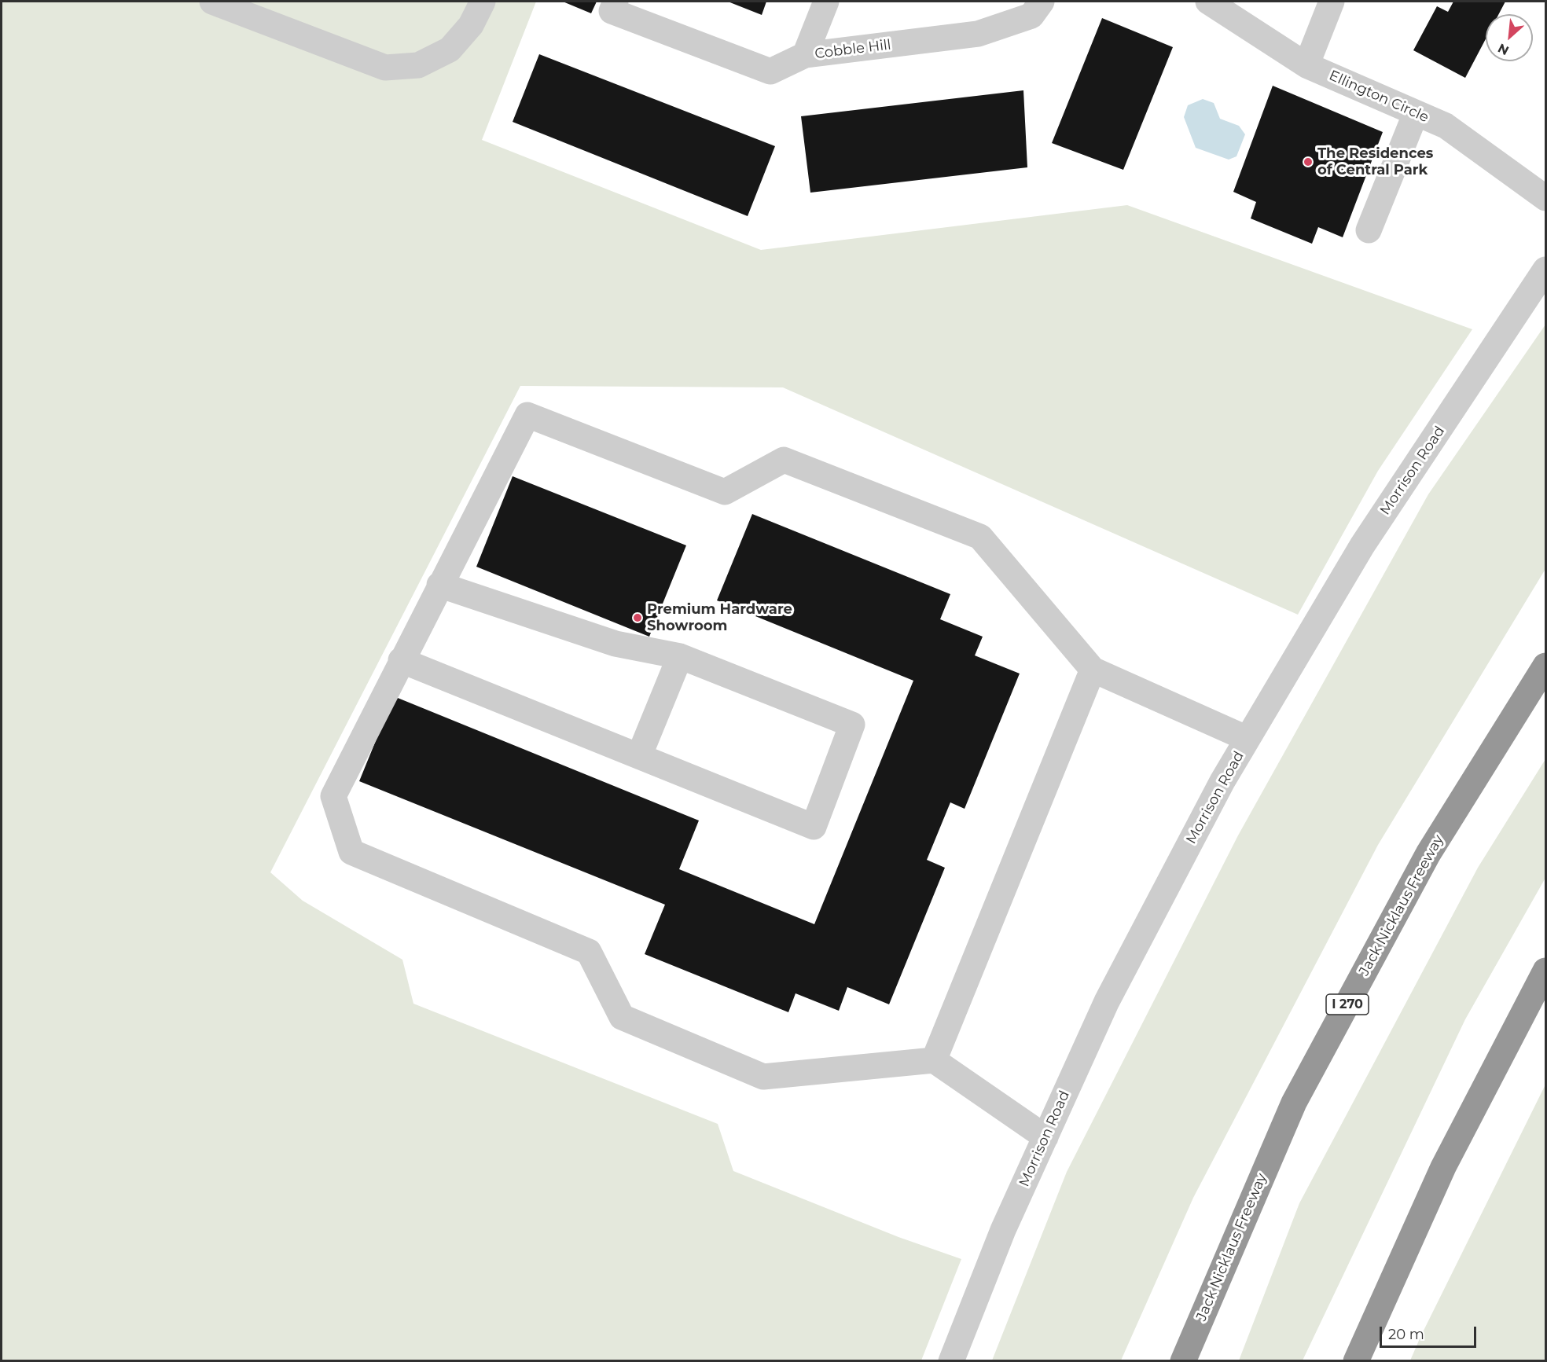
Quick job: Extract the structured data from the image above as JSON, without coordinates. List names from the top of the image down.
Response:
{
  "streets": {
    "highway": ["Jack Nicklaus Freeway", "I 270"],
    "street": ["Cobble Hill", "Ellington Circle", "Morrison Road"]
  },
  "places": ["The Residences of Central Park", "Premium Hardware Showroom"],
  "scale_bar": "20 m",
  "north": "bottom left"
}
